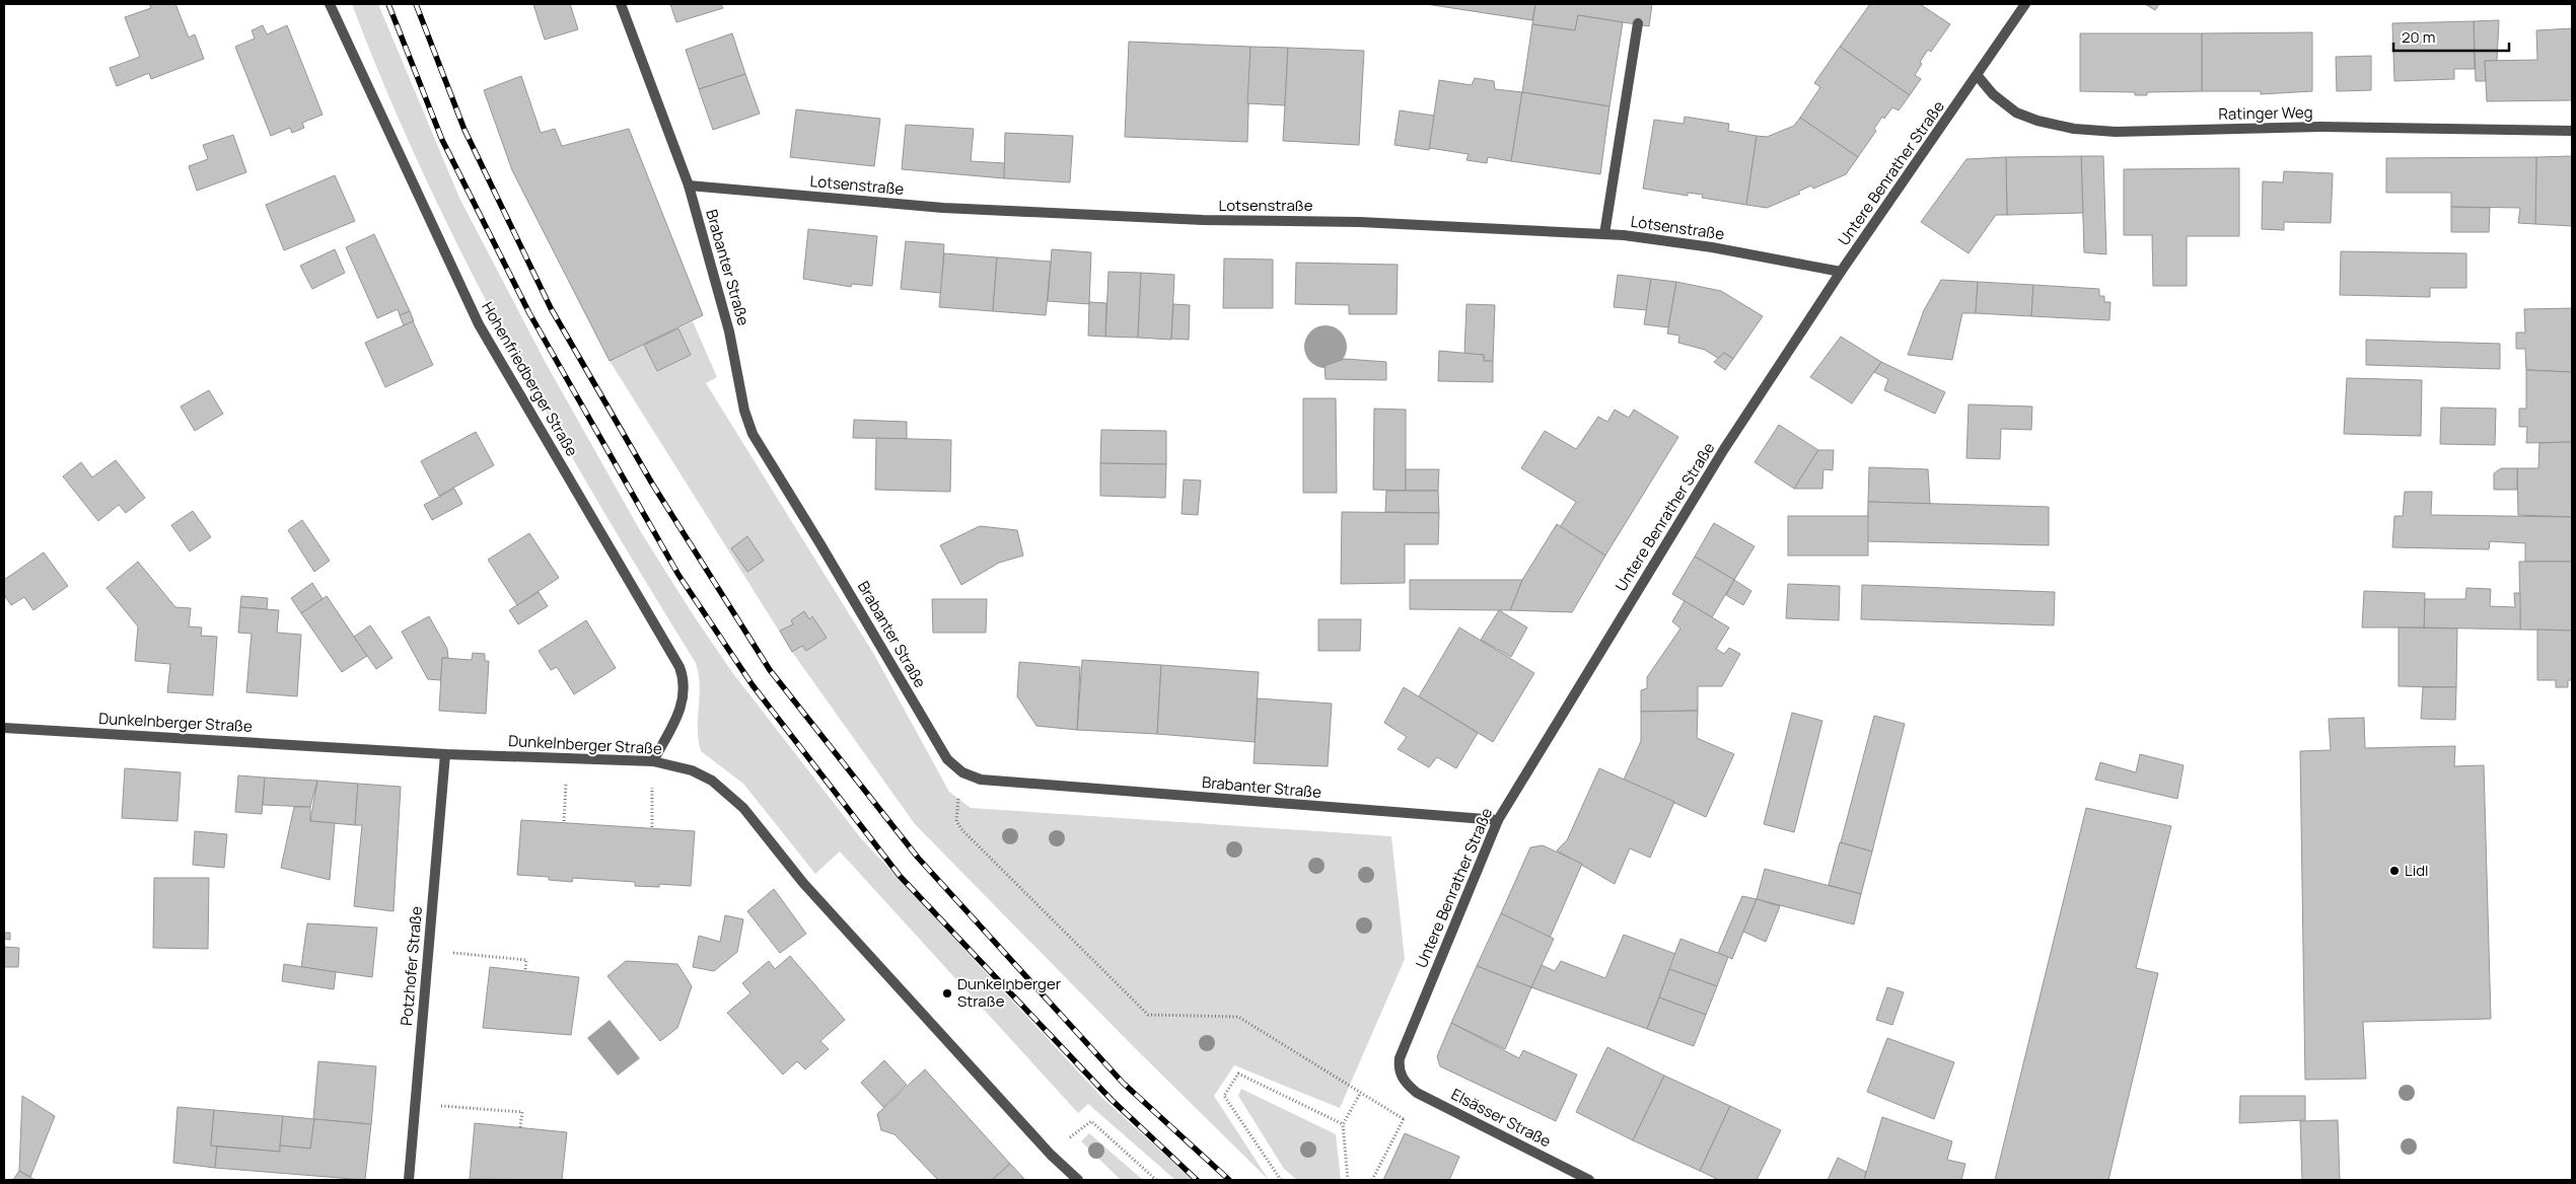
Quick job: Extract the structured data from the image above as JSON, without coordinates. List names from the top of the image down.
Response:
{
  "streets": {
    "street": [
      "Ratinger Weg",
      "Untere Benrather Straße",
      "Lotsenstraße",
      "Brabanter Straße",
      "Hohenfriedberger Straße",
      "Dunkelnberger Straße",
      "Potzhofer Straße",
      "Elsässer Straße"
    ]
  },
  "crossings": [
    ["Ratinger Weg", "Untere Benrather Straße"],
    ["Untere Benrather Straße", "Lotsenstraße"],
    ["Untere Benrather Straße", "Brabanter Straße"],
    ["Untere Benrather Straße", "Elsässer Straße"],
    ["Lotsenstraße", "Brabanter Straße"],
    ["Hohenfriedberger Straße", "Dunkelnberger Straße"],
    ["Dunkelnberger Straße", "Potzhofer Straße"]
  ],
  "places": ["Lidl", "Dunkelnberger Straße"],
  "scale_bar": "20 m"
}
